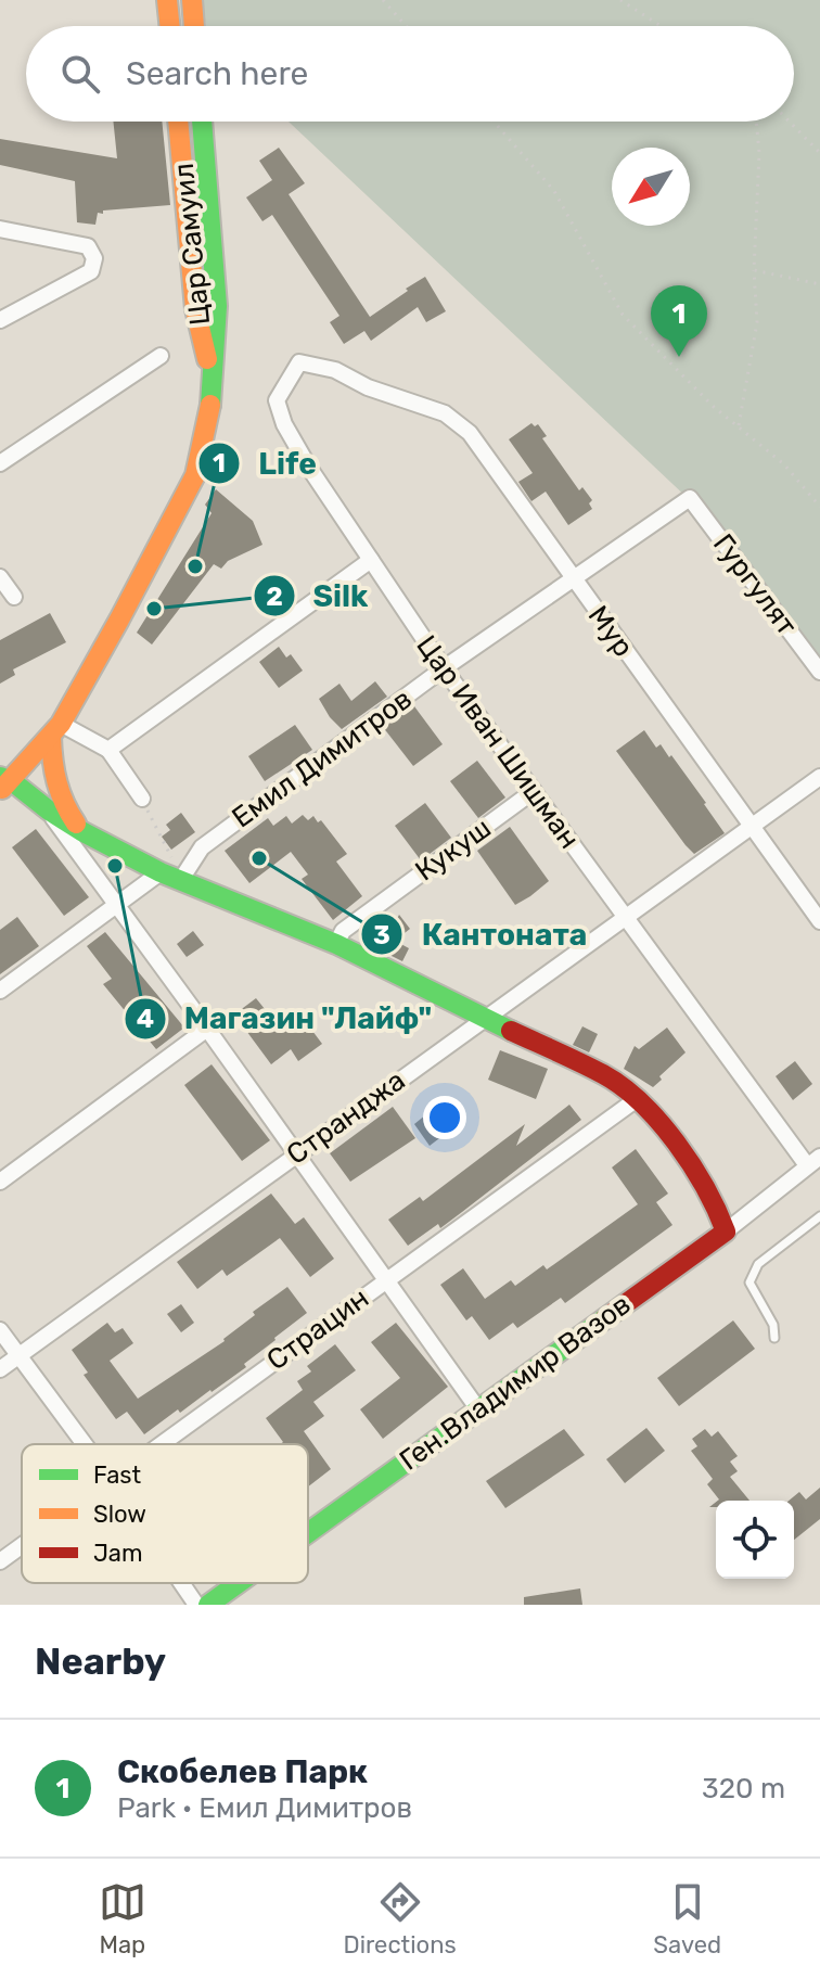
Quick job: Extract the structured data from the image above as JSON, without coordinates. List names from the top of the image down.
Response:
{
  "streets": {
    "street": [
      "Цар Самуил",
      "Гургулят",
      "Мур",
      "Цар Иван Шишман",
      "Емил Димитров",
      "Кукуш",
      "Странджа",
      "Страцин",
      "Ген.Владимир Вазов"
    ]
  },
  "crossings": [
    ["Гургулят", "Емил Димитров"],
    ["Мур", "Цар Иван Шишман"],
    ["Мур", "Емил Димитров"],
    ["Мур", "Странджа"],
    ["Цар Иван Шишман", "Емил Димитров"],
    ["Цар Иван Шишман", "Кукуш"],
    ["Цар Иван Шишман", "Странджа"],
    ["Цар Иван Шишман", "Ген.Владимир Вазов"]
  ],
  "places": [
    "Life",
    "Silk",
    "Кантоната",
    "Магазин \"Лайф\""
  ],
  "legend": ["Fast", "Slow", "Jam"],
  "north": "bottom left",
  "page": {
    "search": "Search here",
    "pins": "1",
    "heading": "Nearby",
    "list": [
      {
        "mark": "1",
        "name": "Скобелев Парк",
        "note": "Park · Емил Димитров",
        "value": "320 m"
      }
    ],
    "nav": ["Map", "Directions", "Saved"]
  }
}
